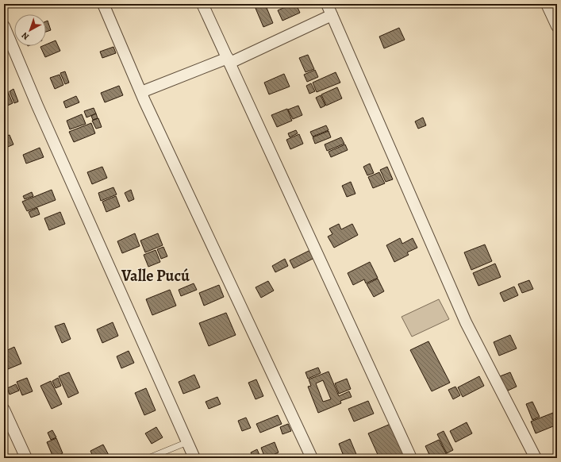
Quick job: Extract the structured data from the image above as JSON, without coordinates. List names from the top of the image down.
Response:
{
  "districts": ["Valle Pucú"],
  "north": "bottom left"
}
